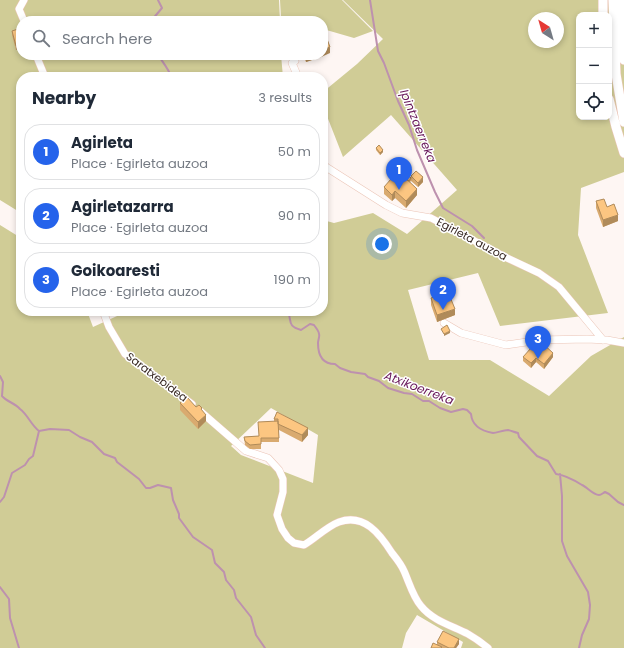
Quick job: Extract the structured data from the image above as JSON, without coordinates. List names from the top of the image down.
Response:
{
  "streets": {
    "street": ["Egirleta auzoa", "Saratxebidea"]
  },
  "water": ["Ipintzaerreka", "Atxikoerreka"],
  "north": "top left",
  "page": {
    "map_buttons": ["+", "−"],
    "search": "Search here",
    "heading": ["Nearby", "3 results"],
    "list": [
      {
        "mark": "1",
        "name": "Agirleta",
        "note": "Place · Egirleta auzoa",
        "value": "50 m"
      },
      {
        "mark": "2",
        "name": "Agirletazarra",
        "note": "Place · Egirleta auzoa",
        "value": "90 m"
      },
      {
        "mark": "3",
        "name": "Goikoaresti",
        "note": "Place · Egirleta auzoa",
        "value": "190 m"
      }
    ],
    "pins": ["1", "2", "3"]
  }
}
